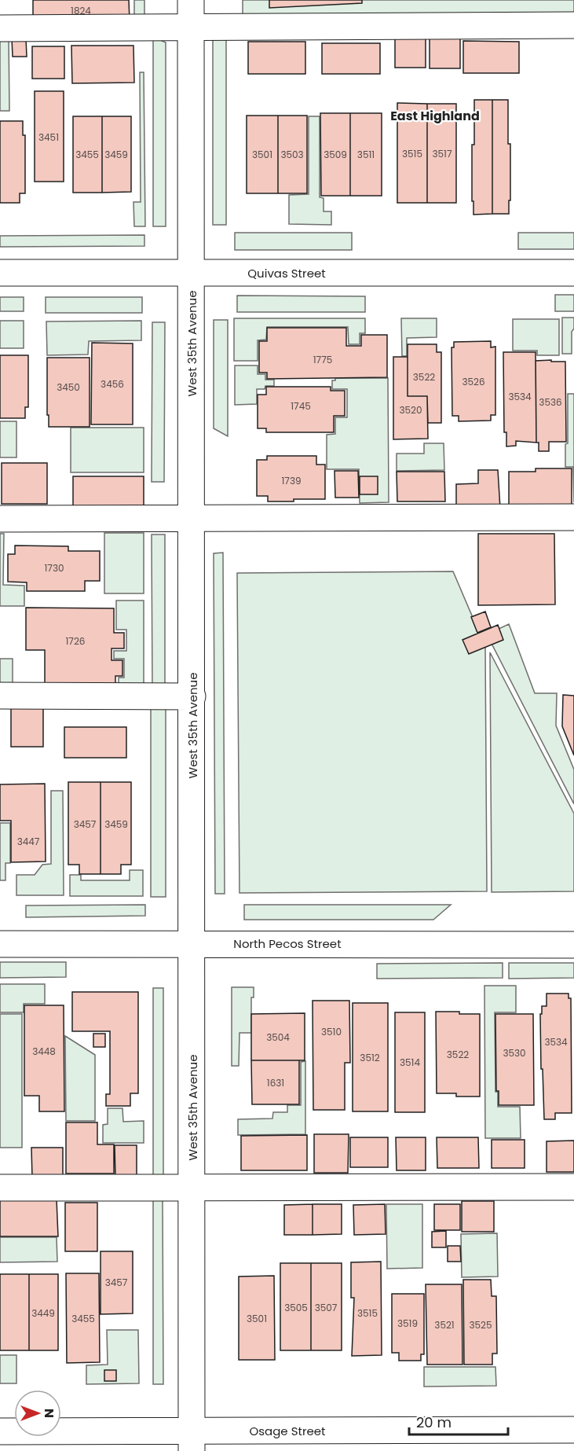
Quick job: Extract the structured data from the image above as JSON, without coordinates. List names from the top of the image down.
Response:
{
  "streets": {
    "street": [
      "Quivas Street",
      "West 35th Avenue",
      "North Pecos Street",
      "Osage Street"
    ]
  },
  "crossings": [
    ["Quivas Street", "West 35th Avenue"],
    ["West 35th Avenue", "North Pecos Street"],
    ["West 35th Avenue", "Osage Street"]
  ],
  "districts": ["East Highland"],
  "house_numbers": [
    "1824",
    "3451",
    "3515",
    "3517",
    "3455",
    "3459",
    "3501",
    "3503",
    "3509",
    "3511",
    "1775",
    "3522",
    "3526",
    "3456",
    "3450",
    "3534",
    "3536",
    "1745",
    "3520",
    "1739",
    "1730",
    "1726",
    "3457",
    "3459",
    "3447",
    "3510",
    "3504",
    "3534",
    "3448",
    "3530",
    "3522",
    "3512",
    "3514",
    "1631",
    "3457",
    "3505",
    "3507",
    "3449",
    "3515",
    "3455",
    "3501",
    "3519",
    "3521",
    "3525"
  ],
  "scale_bar": "20 m",
  "north": "right"
}
